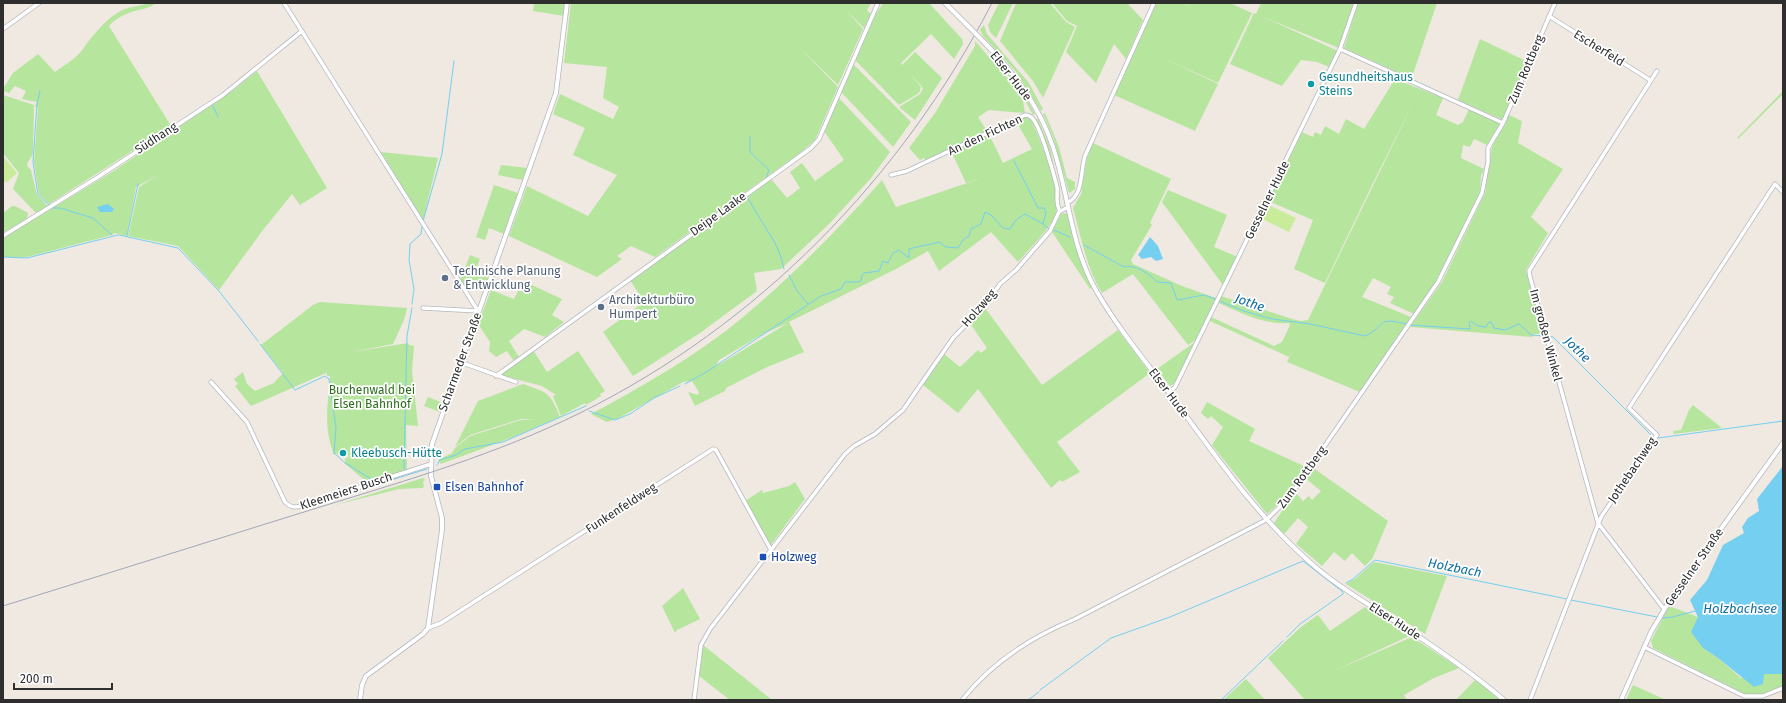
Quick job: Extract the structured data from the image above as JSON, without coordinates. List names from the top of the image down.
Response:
{
  "streets": {
    "street": [
      "Escherfeld",
      "Zum Rottberg",
      "Elser Hude",
      "An den Fichten",
      "Südhang",
      "Gesselner Hude",
      "Deipe Laake",
      "Holzweg",
      "Im großen Winkel",
      "Scharmeder Straße",
      "Jothebachweg",
      "Kleemeiers Busch",
      "Funkenfeldweg",
      "Gesselner Straße"
    ]
  },
  "crossings": [
    ["Escherfeld", "Zum Rottberg"],
    ["Escherfeld", "Im großen Winkel"],
    ["Zum Rottberg", "Elser Hude"],
    ["Elser Hude", "Gesselner Hude"],
    ["An den Fichten", "Holzweg"],
    ["Holzweg", "Funkenfeldweg"],
    ["Im großen Winkel", "Jothebachweg"],
    ["Im großen Winkel", "Gesselner Straße"],
    ["Scharmeder Straße", "Kleemeiers Busch"],
    ["Scharmeder Straße", "Funkenfeldweg"]
  ],
  "water": ["Jothe", "Holzbach", "Holzbachsee"],
  "parks": ["Buchenwald bei Elsen Bahnhof"],
  "places": {
    "other": [
      "Gesundheitshaus Steins",
      "Technische Planung & Entwicklung",
      "Architekturbüro Humpert",
      "Kleebusch-Hütte"
    ],
    "transit": ["Elsen Bahnhof", "Holzweg"]
  },
  "scale_bar": "200 m"
}
